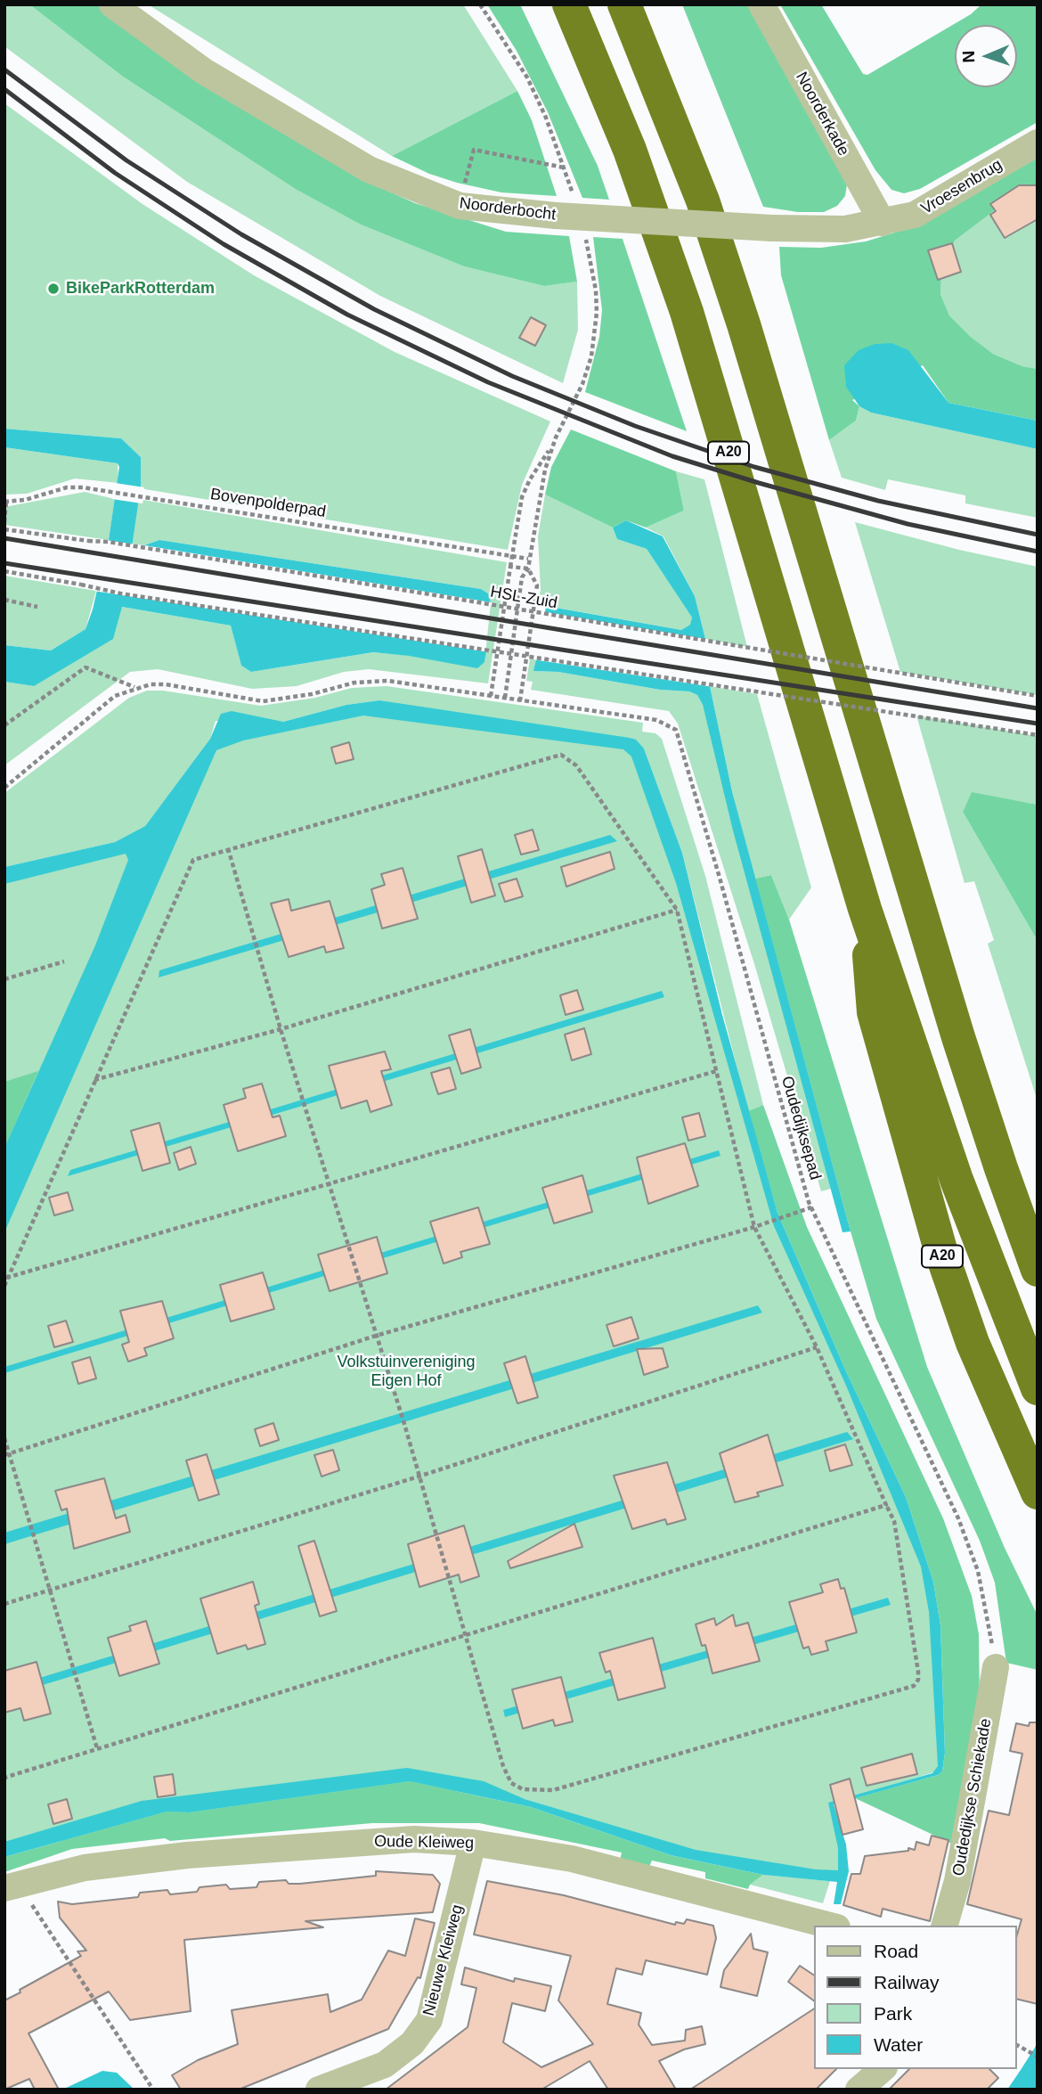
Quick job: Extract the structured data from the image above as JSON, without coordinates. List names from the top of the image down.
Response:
{
  "streets": {
    "highway": ["A20"],
    "street": [
      "Noorderkade",
      "Vroesenbrug",
      "Noorderbocht",
      "Oudedijkse Schiekade",
      "Oude Kleiweg",
      "Nieuwe Kleiweg"
    ],
    "path": ["Bovenpolderpad", "HSL-Zuid", "Oudedijksepad"]
  },
  "crossings": [
    ["Noorderkade", "Vroesenbrug"],
    ["Noorderkade", "Noorderbocht"],
    ["Vroesenbrug", "Noorderbocht"],
    ["Oudedijksepad", "Oudedijkse Schiekade"],
    ["Oude Kleiweg", "Nieuwe Kleiweg"]
  ],
  "parks": ["Volkstuinvereniging Eigen Hof"],
  "places": ["BikeParkRotterdam"],
  "legend": [
    "Road",
    "Railway",
    "Park",
    "Water"
  ],
  "north": "left"
}
